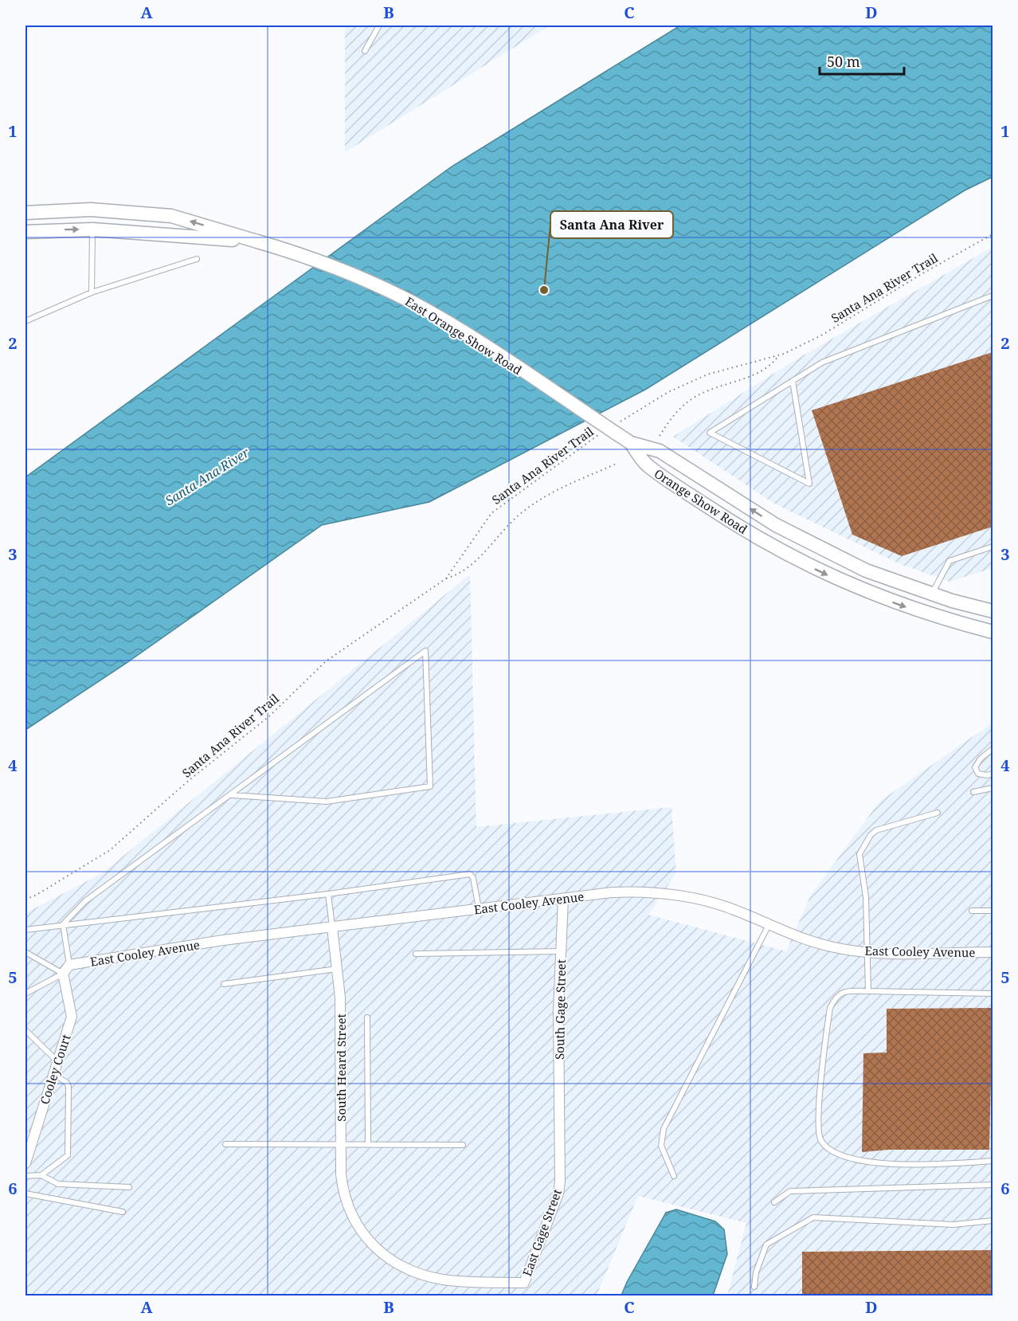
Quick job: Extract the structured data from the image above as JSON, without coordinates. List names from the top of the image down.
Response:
{
  "streets": {
    "main road": ["East Orange Show Road", "Orange Show Road"],
    "street": [
      "East Cooley Avenue",
      "South Gage Street",
      "South Heard Street",
      "Cooley Court",
      "East Gage Street"
    ],
    "path": ["Santa Ana River Trail"]
  },
  "crossings": [
    ["East Orange Show Road", "Orange Show Road"],
    ["East Cooley Avenue", "South Gage Street"],
    ["East Cooley Avenue", "South Heard Street"],
    ["South Gage Street", "East Gage Street"],
    ["South Heard Street", "East Gage Street"]
  ],
  "water": ["Santa Ana River"],
  "places": ["Santa Ana River"],
  "scale_bar": "50 m",
  "grid": {
    "columns": [
      "A",
      "B",
      "C",
      "D"
    ],
    "rows": [
      "1",
      "2",
      "3",
      "4",
      "5",
      "6"
    ]
  }
}
